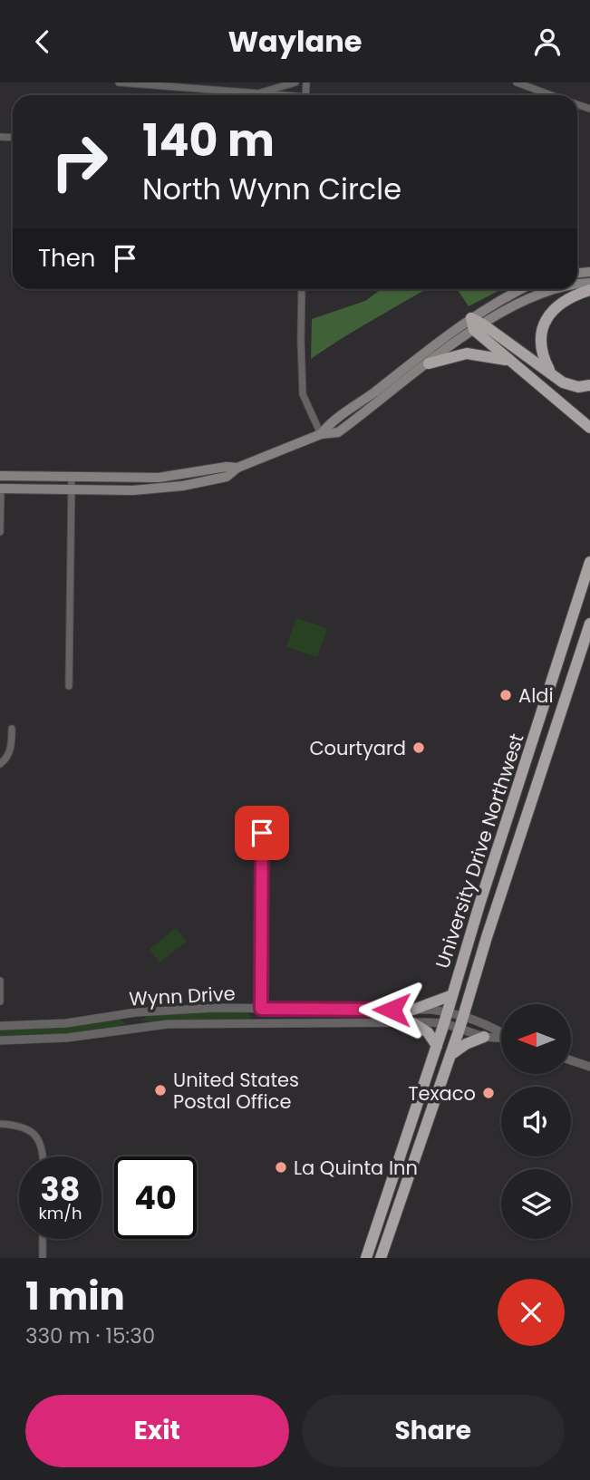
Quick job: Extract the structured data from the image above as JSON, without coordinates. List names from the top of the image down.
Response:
{
  "streets": {
    "highway": ["University Drive Northwest"],
    "street": ["Wynn Drive"]
  },
  "crossings": [
    ["University Drive Northwest", "Wynn Drive"]
  ],
  "places": [
    "Aldi",
    "Courtyard",
    "United States Postal Office",
    "Texaco",
    "La Quinta Inn"
  ],
  "north": "left",
  "page": {
    "header": "Waylane",
    "turn": ["140 m", "North Wynn Circle"],
    "then": "Then",
    "speed": "38 km/h",
    "limit": "40",
    "heading": ["1 min", "330 m · 15:30"],
    "buttons": ["Exit", "Share"]
  }
}
